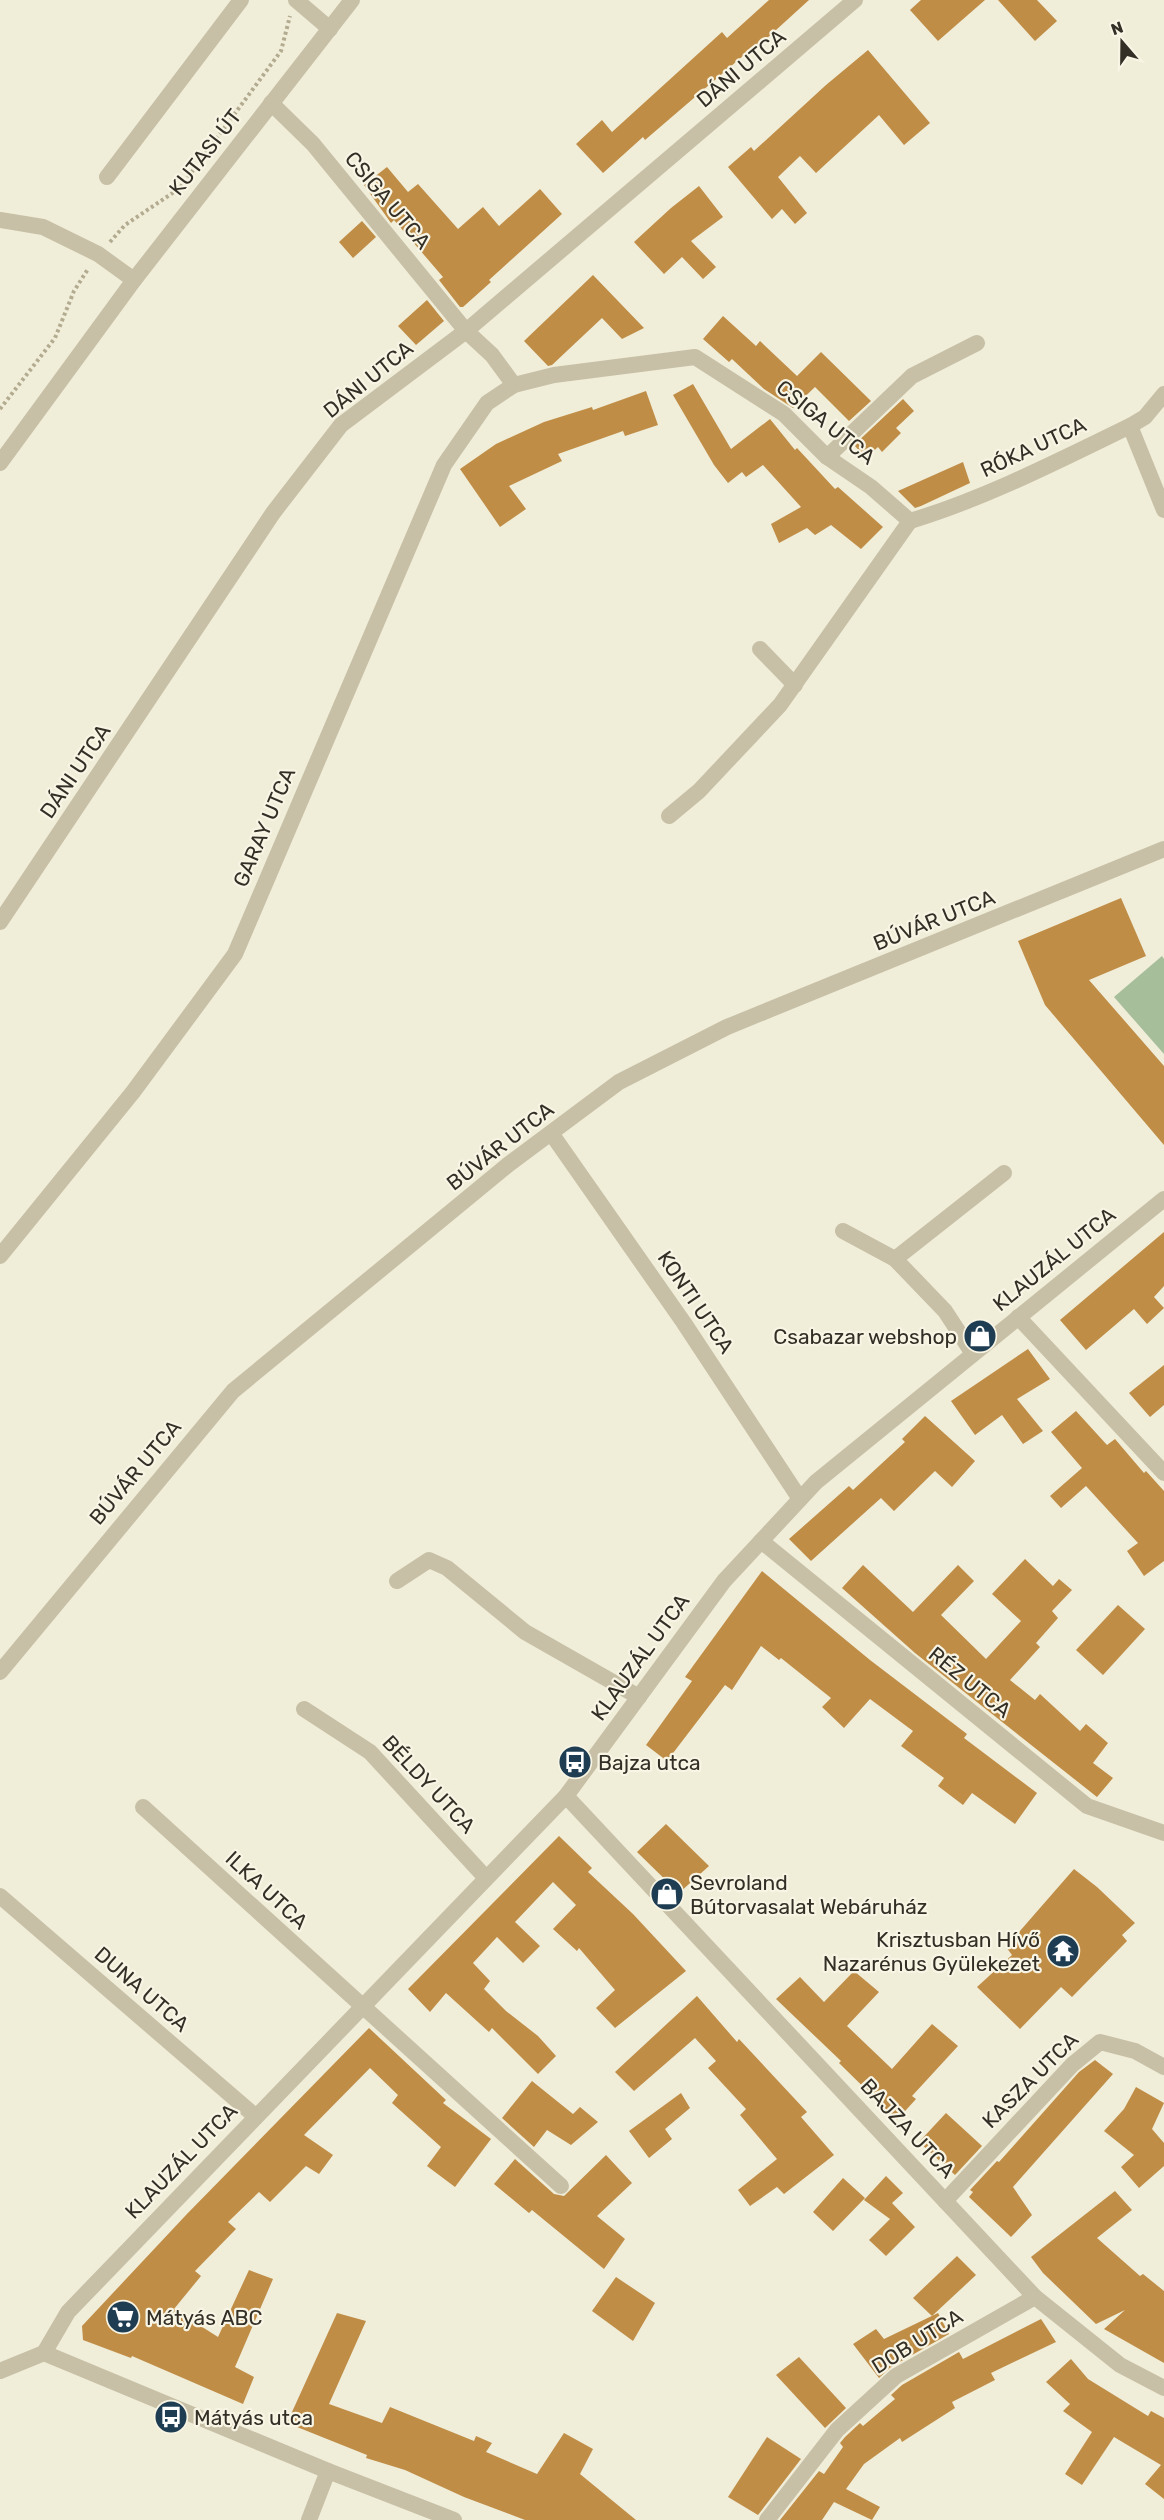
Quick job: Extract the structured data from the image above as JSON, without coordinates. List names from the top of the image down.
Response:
{
  "streets": {
    "street": [
      "DÁNI UTCA",
      "KUTASI ÚT",
      "CSIGA UTCA",
      "RÓKA UTCA",
      "GARAY UTCA",
      "BÚVÁR UTCA",
      "KLAUZÁL UTCA",
      "KONTI UTCA",
      "RÉZ UTCA",
      "BÉLDY UTCA",
      "ILKA UTCA",
      "DUNA UTCA",
      "KASZA UTCA",
      "BAJZA UTCA",
      "DOB UTCA"
    ]
  },
  "crossings": [
    ["DÁNI UTCA", "CSIGA UTCA"],
    ["KUTASI ÚT", "CSIGA UTCA"],
    ["CSIGA UTCA", "RÓKA UTCA"],
    ["CSIGA UTCA", "GARAY UTCA"],
    ["BÚVÁR UTCA", "KONTI UTCA"],
    ["KLAUZÁL UTCA", "KONTI UTCA"],
    ["KLAUZÁL UTCA", "RÉZ UTCA"],
    ["KLAUZÁL UTCA", "BÉLDY UTCA"],
    ["KLAUZÁL UTCA", "ILKA UTCA"],
    ["KLAUZÁL UTCA", "DUNA UTCA"],
    ["KLAUZÁL UTCA", "BAJZA UTCA"],
    ["KASZA UTCA", "BAJZA UTCA"],
    ["BAJZA UTCA", "DOB UTCA"]
  ],
  "places": {
    "shop": ["Csabazar webshop", "Sevroland Bútorvasalat Webáruház"],
    "bus stop": ["Bajza utca", "Mátyás utca"],
    "temple": ["Krisztusban Hívő Nazarénus Gyülekezet"],
    "supermarket": ["Mátyás ABC"]
  },
  "north": "top"
}
